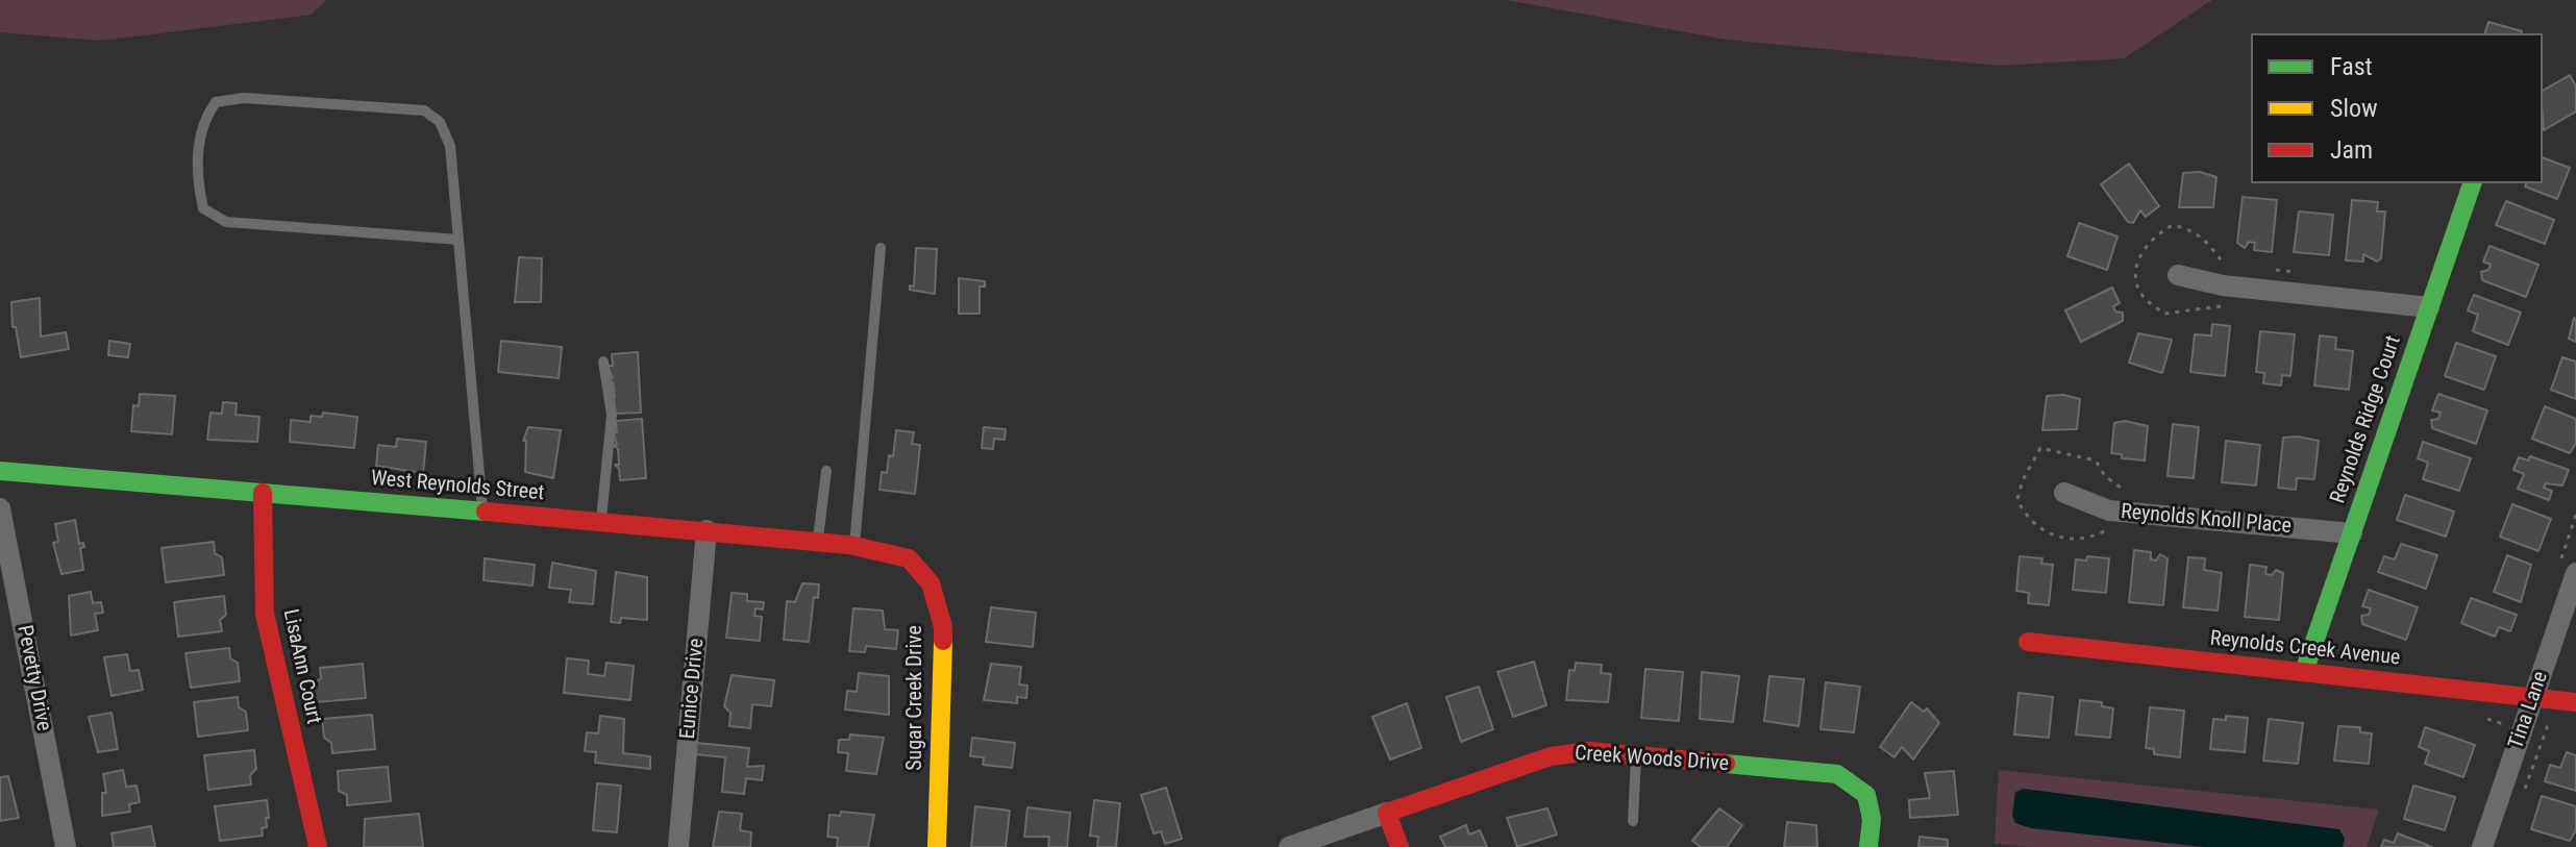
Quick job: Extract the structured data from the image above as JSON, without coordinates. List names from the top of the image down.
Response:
{
  "streets": {
    "street": [
      "Reynolds Ridge Court",
      "West Reynolds Street",
      "Reynolds Knoll Place",
      "Reynolds Creek Avenue",
      "LisaAnn Court",
      "Pevetty Drive",
      "Eunice Drive",
      "Sugar Creek Drive",
      "Tina Lane",
      "Creek Woods Drive"
    ]
  },
  "crossings": [
    ["Reynolds Ridge Court", "Reynolds Knoll Place"],
    ["Reynolds Ridge Court", "Reynolds Creek Avenue"],
    ["West Reynolds Street", "LisaAnn Court"],
    ["West Reynolds Street", "Eunice Drive"],
    ["West Reynolds Street", "Sugar Creek Drive"],
    ["Reynolds Creek Avenue", "Tina Lane"]
  ],
  "legend": ["Fast", "Slow", "Jam"]
}
